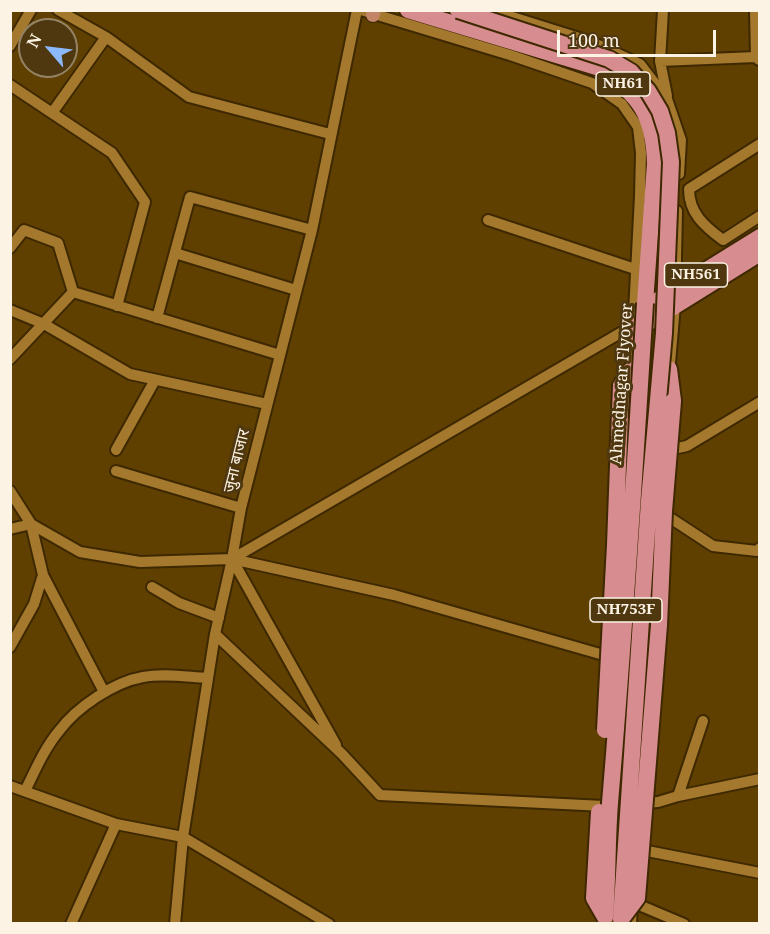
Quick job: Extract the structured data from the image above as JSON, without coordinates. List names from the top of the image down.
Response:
{
  "streets": {
    "highway": [
      "NH61",
      "NH561",
      "Ahmednagar Flyover",
      "NH753F"
    ],
    "street": ["जुना बाजार"]
  },
  "crossings": [
    ["NH61", "Ahmednagar Flyover"],
    ["NH561", "Ahmednagar Flyover"]
  ],
  "scale_bar": "100 m",
  "north": "top left"
}
